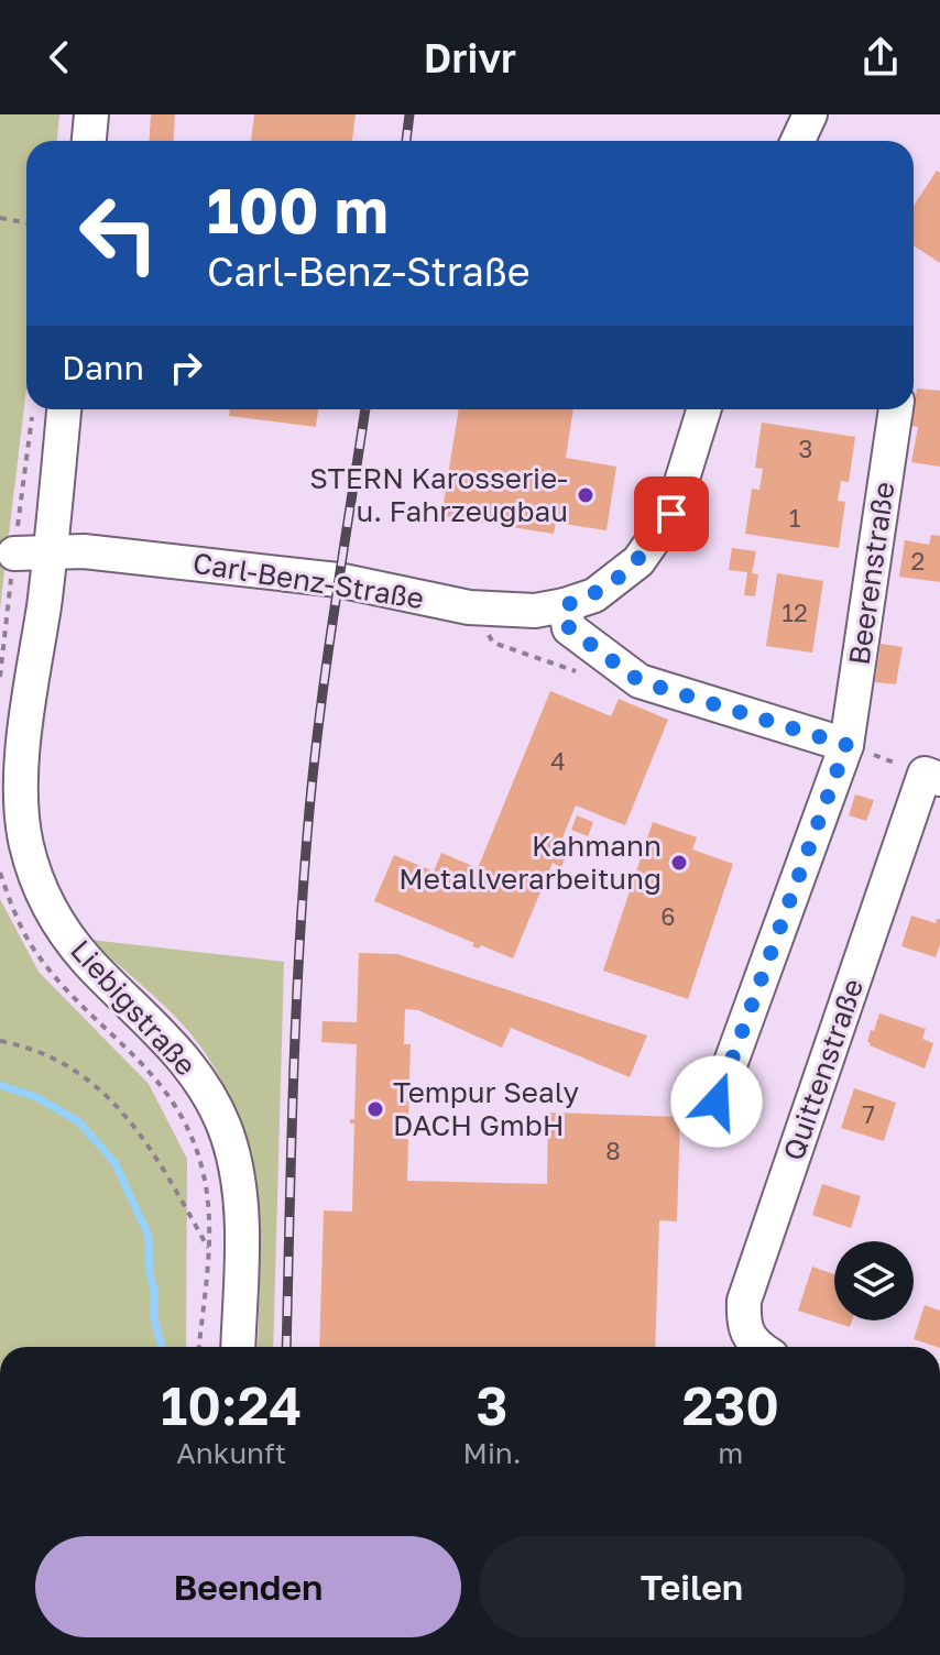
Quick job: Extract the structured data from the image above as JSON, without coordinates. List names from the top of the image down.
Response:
{
  "streets": {
    "street": [
      "Beerenstraße",
      "Carl-Benz-Straße",
      "Liebigstraße",
      "Quittenstraße"
    ]
  },
  "crossings": [
    ["Carl-Benz-Straße", "Liebigstraße"]
  ],
  "places": ["STERN Karosserie- u. Fahrzeugbau", "Kahmann Metallverarbeitung", "Tempur Sealy DACH GmbH"],
  "house_numbers": [
    "3",
    "1",
    "2",
    "12",
    "4",
    "6",
    "7",
    "8"
  ],
  "page": {
    "header": "Drivr",
    "turn": ["100 m", "Carl-Benz-Straße"],
    "then": "Dann",
    "eta": [
      "10:24",
      "Ankunft",
      "3",
      "Min.",
      "230",
      "m"
    ],
    "buttons": ["Beenden", "Teilen"]
  }
}
